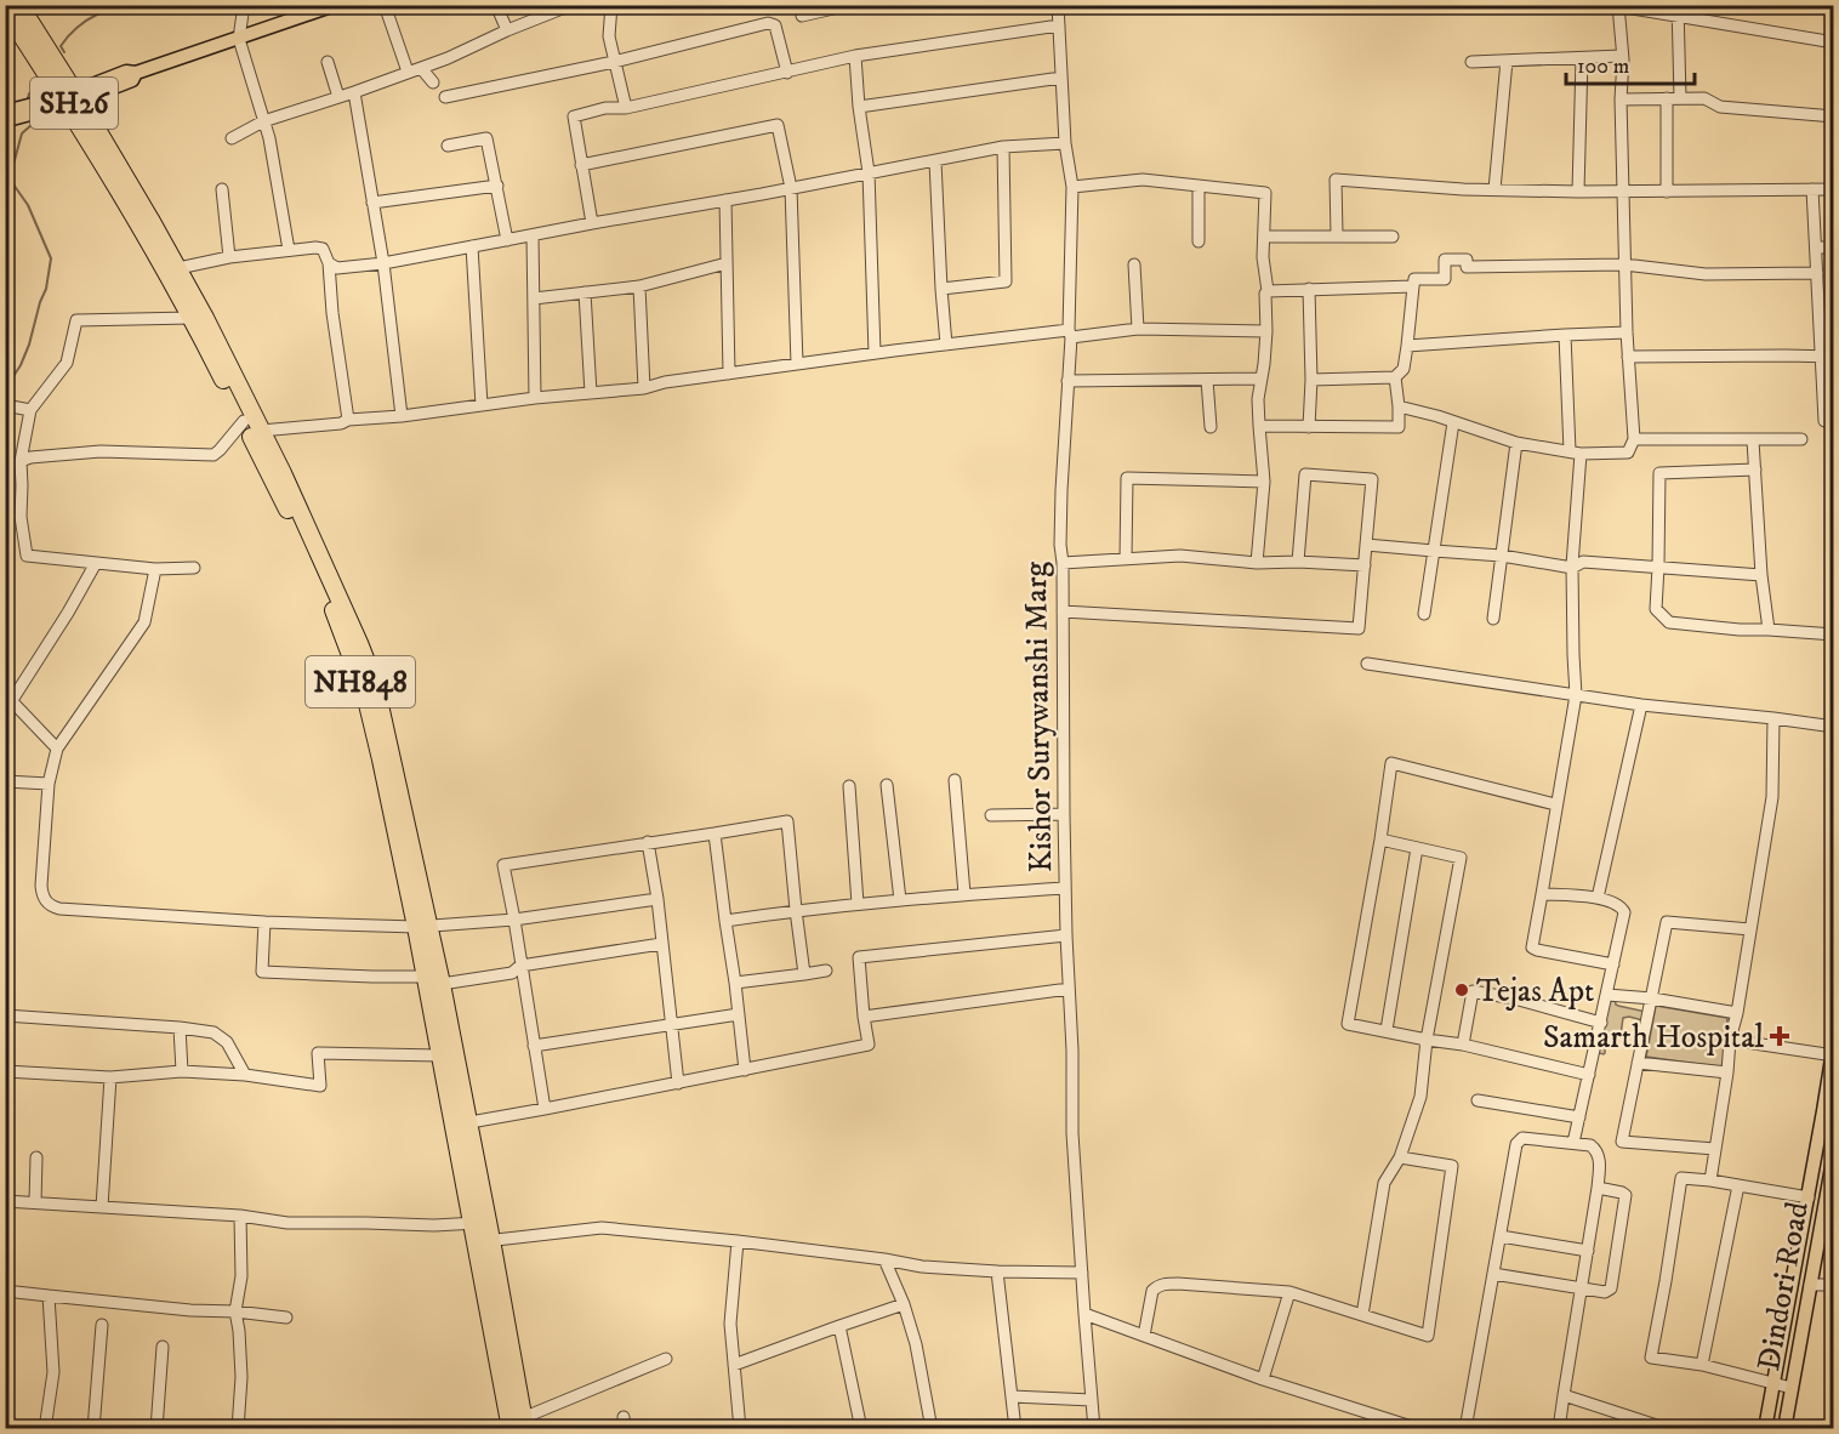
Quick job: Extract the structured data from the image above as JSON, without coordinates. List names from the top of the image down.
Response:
{
  "streets": {
    "highway": ["NH848"],
    "main road": ["SH26", "Dindori Road"],
    "street": ["Kishor Surywanshi Marg"]
  },
  "crossings": [
    ["SH26", "NH848"]
  ],
  "places": {
    "other": ["Tejas Apt"],
    "health": ["Samarth Hospital"]
  },
  "scale_bar": "100 m"
}
